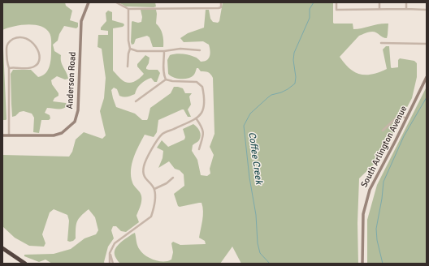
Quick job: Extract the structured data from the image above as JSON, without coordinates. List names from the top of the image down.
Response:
{
  "streets": {
    "main road": ["Anderson Road", "South Arlington Avenue"]
  },
  "water": ["Coffee Creek"]
}
